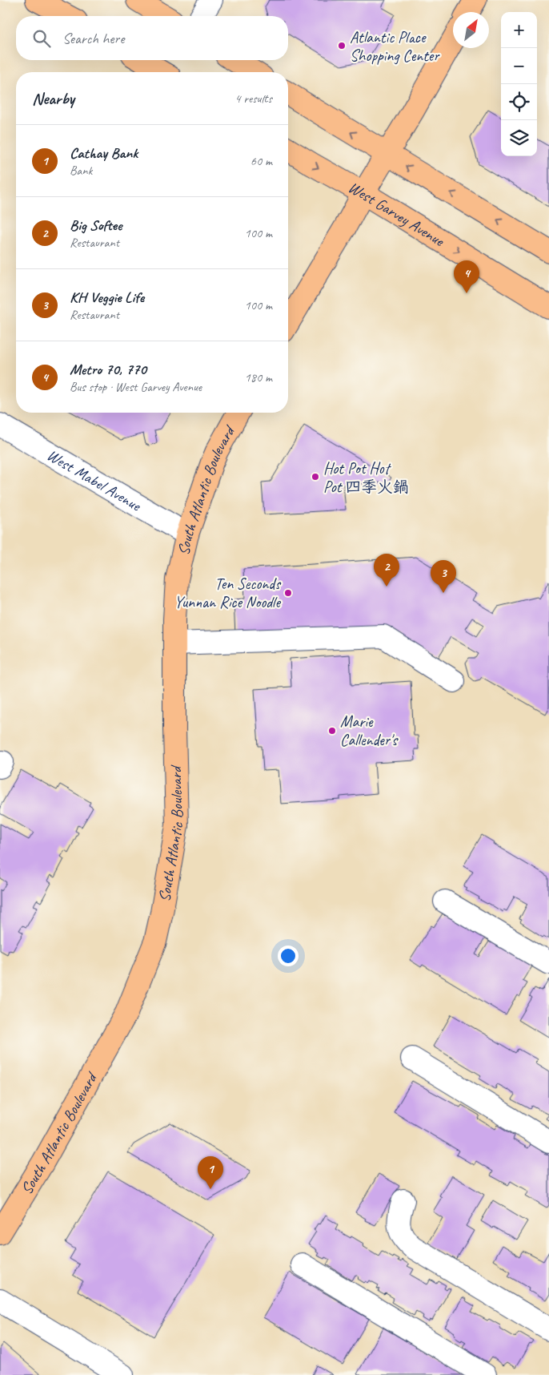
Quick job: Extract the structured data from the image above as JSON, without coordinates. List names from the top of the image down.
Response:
{
  "streets": {
    "main road": ["West Garvey Avenue", "South Atlantic Boulevard"],
    "street": ["West Mabel Avenue"]
  },
  "crossings": [
    ["West Mabel Avenue", "South Atlantic Boulevard"]
  ],
  "places": [
    "Atlantic Place Shopping Center",
    "Hot Pot Hot Pot 四季火鍋",
    "Ten Seconds Yunnan Rice Noodle",
    "Marie Callender's"
  ],
  "north": "top right",
  "page": {
    "map_buttons": ["+", "−"],
    "search": "Search here",
    "heading": ["Nearby", "4 results"],
    "list": [
      {
        "mark": "1",
        "name": "Cathay Bank",
        "note": "Bank",
        "value": "60 m"
      },
      {
        "mark": "2",
        "name": "Big Softee",
        "note": "Restaurant",
        "value": "100 m"
      },
      {
        "mark": "3",
        "name": "KH Veggie Life",
        "note": "Restaurant",
        "value": "100 m"
      },
      {
        "mark": "4",
        "name": "Metro 70, 770",
        "note": "Bus stop · West Garvey Avenue",
        "value": "180 m"
      }
    ],
    "pins": [
      "4",
      "2",
      "3",
      "1"
    ]
  }
}
